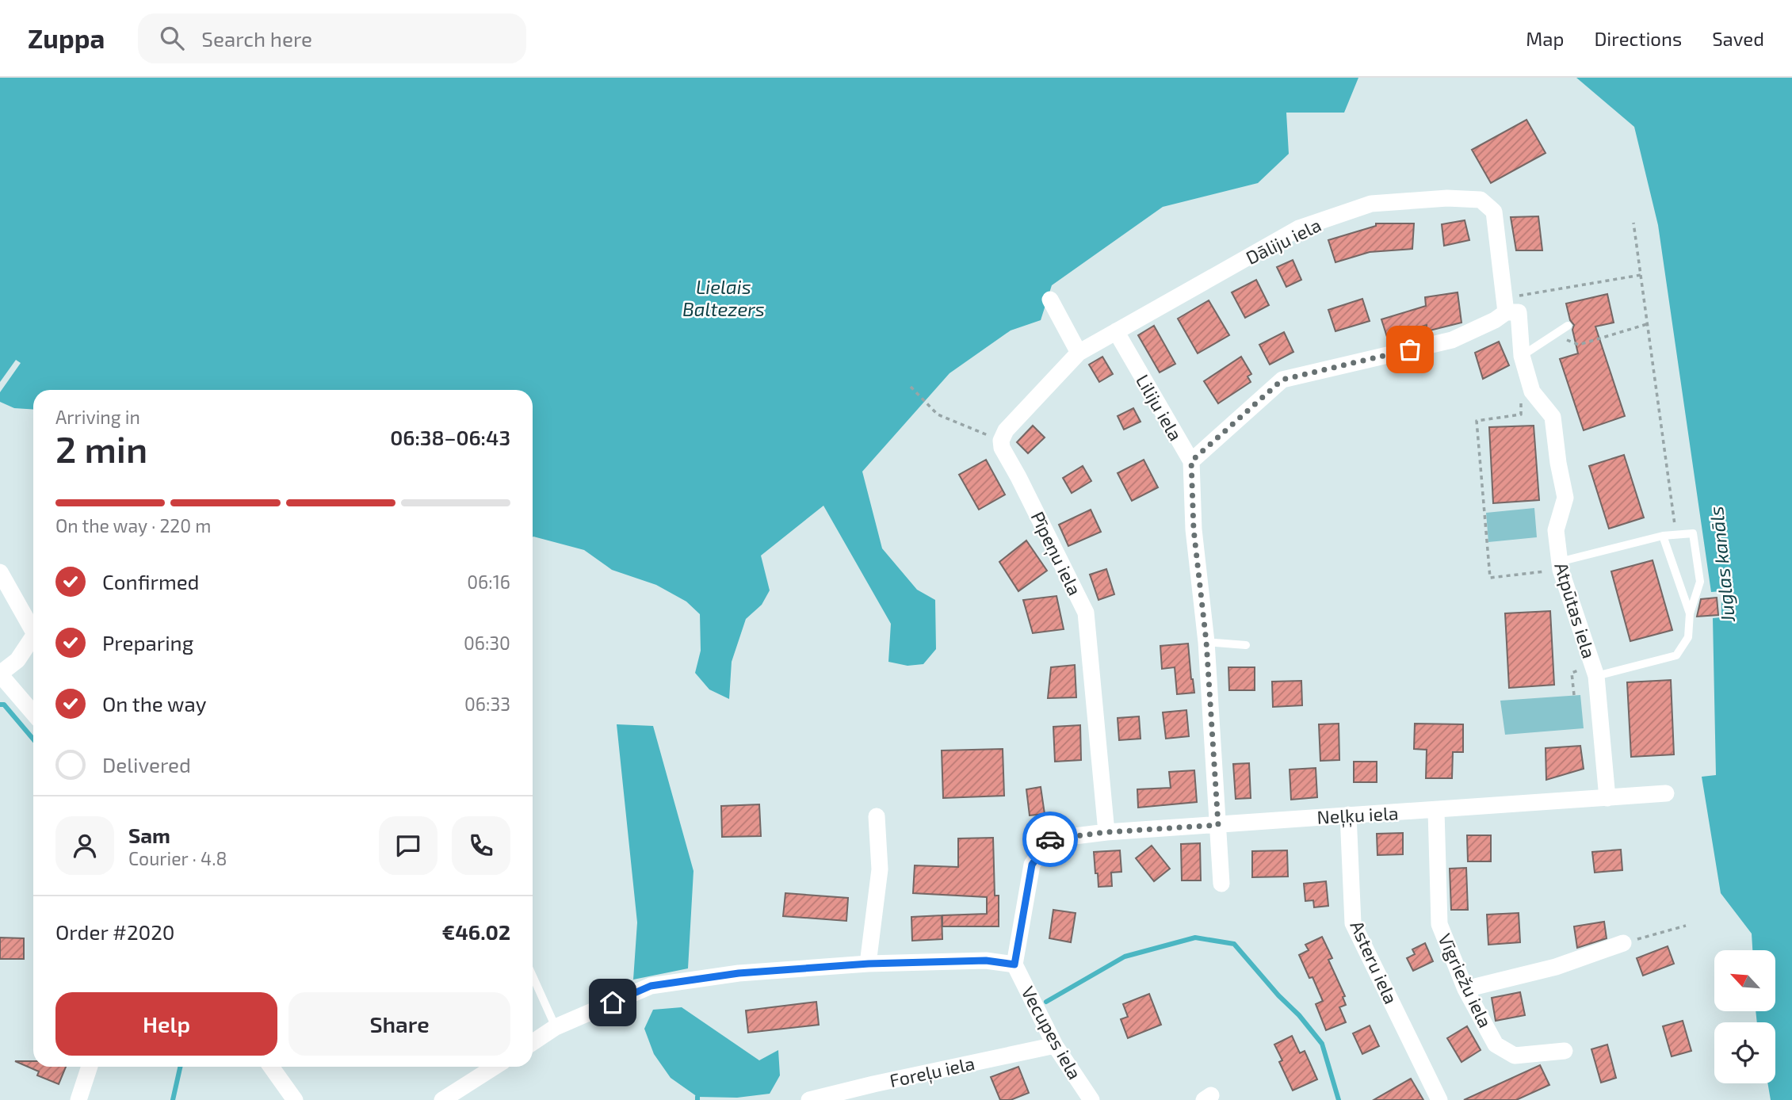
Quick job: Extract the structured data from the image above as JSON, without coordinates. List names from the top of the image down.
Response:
{
  "streets": {
    "street": [
      "Dāliju iela",
      "Liliju iela",
      "Pīpeņu iela",
      "Atpūtas iela",
      "Neļķu iela",
      "Asteru iela",
      "Vīgriežu iela",
      "Vecupes iela",
      "Foreļu iela"
    ]
  },
  "crossings": [
    ["Dāliju iela", "Liliju iela"],
    ["Dāliju iela", "Atpūtas iela"],
    ["Liliju iela", "Neļķu iela"],
    ["Pīpeņu iela", "Neļķu iela"],
    ["Atpūtas iela", "Neļķu iela"],
    ["Neļķu iela", "Asteru iela"],
    ["Neļķu iela", "Vīgriežu iela"],
    ["Neļķu iela", "Vecupes iela"],
    ["Vecupes iela", "Foreļu iela"]
  ],
  "water": ["Lielais Baltezers", "Juglas kanāls"],
  "north": "top left",
  "page": {
    "header": "Zuppa",
    "search": "Search here",
    "nav": ["Map", "Directions", "Saved"],
    "heading": ["2 min", "Arriving in", "06:38–06:43"],
    "panel": [
      "Sam",
      "Courier · 4.8",
      "Order #2020",
      "€46.02"
    ],
    "bar": "On the way · 220 m",
    "list": [
      ["Confirmed", "06:16"],
      ["Preparing", "06:30"],
      ["On the way", "06:33"],
      "Delivered"
    ],
    "buttons": ["Help", "Share"]
  }
}
